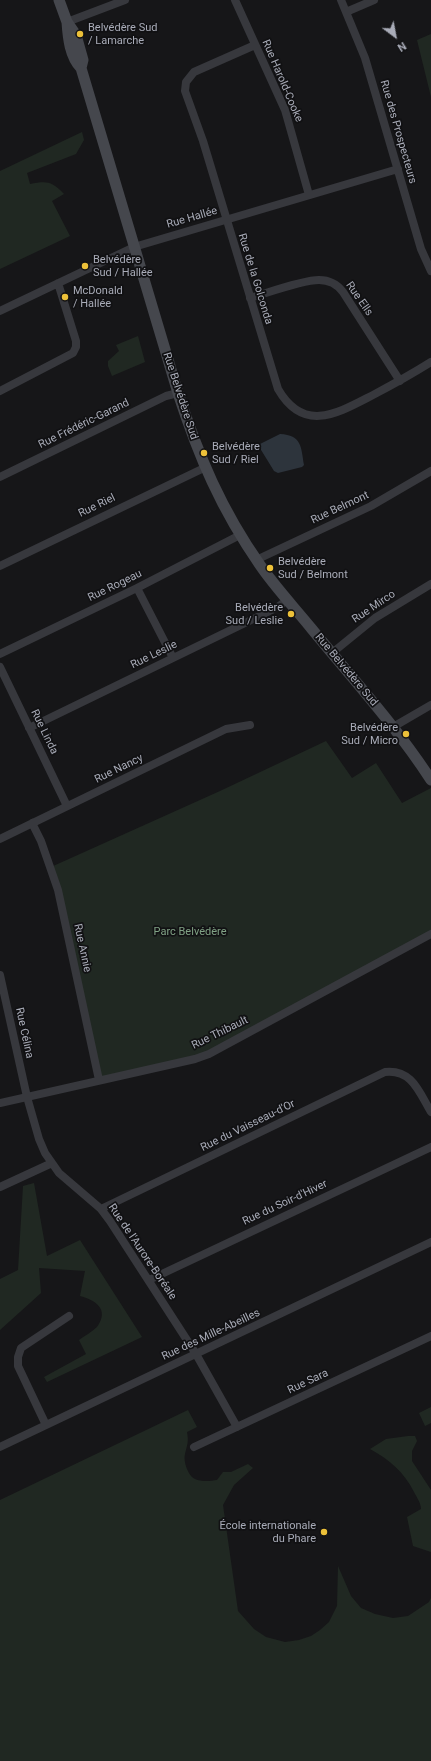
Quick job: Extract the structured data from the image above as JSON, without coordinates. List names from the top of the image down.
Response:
{
  "streets": {
    "street": [
      "Rue Harold-Cooke",
      "Rue des Prospecteurs",
      "Rue Hallée",
      "Rue de la Golconda",
      "Rue Ells",
      "Rue Belvédère Sud",
      "Rue Frédéric-Garand",
      "Rue Riel",
      "Rue Belmont",
      "Rue Rogeau",
      "Rue Mirco",
      "Rue Leslie",
      "Rue Linda",
      "Rue Nancy",
      "Rue Annie",
      "Rue Célina",
      "Rue Thibault",
      "Rue du Vaisseau-d'Or",
      "Rue du Soir-d'Hiver",
      "Rue de l'Aurore-Boréale",
      "Rue des Mille-Abeilles",
      "Rue Sara"
    ]
  },
  "crossings": [
    ["Rue Harold-Cooke", "Rue Hallée"],
    ["Rue Harold-Cooke", "Rue de la Golconda"],
    ["Rue des Prospecteurs", "Rue Hallée"],
    ["Rue Hallée", "Rue de la Golconda"],
    ["Rue Hallée", "Rue Belvédère Sud"],
    ["Rue de la Golconda", "Rue Ells"],
    ["Rue Belvédère Sud", "Rue Frédéric-Garand"],
    ["Rue Belvédère Sud", "Rue Riel"],
    ["Rue Belvédère Sud", "Rue Belmont"],
    ["Rue Belvédère Sud", "Rue Rogeau"],
    ["Rue Belvédère Sud", "Rue Mirco"],
    ["Rue Belvédère Sud", "Rue Leslie"],
    ["Rue Leslie", "Rue Linda"],
    ["Rue Linda", "Rue Nancy"],
    ["Rue Nancy", "Rue Annie"],
    ["Rue Annie", "Rue Thibault"],
    ["Rue Célina", "Rue Thibault"],
    ["Rue Célina", "Rue de l'Aurore-Boréale"],
    ["Rue Thibault", "Rue de l'Aurore-Boréale"],
    ["Rue du Vaisseau-d'Or", "Rue de l'Aurore-Boréale"],
    ["Rue du Soir-d'Hiver", "Rue de l'Aurore-Boréale"],
    ["Rue de l'Aurore-Boréale", "Rue des Mille-Abeilles"],
    ["Rue de l'Aurore-Boréale", "Rue Sara"]
  ],
  "parks": ["Parc Belvédère"],
  "places": [
    "Belvédère Sud / Lamarche",
    "Belvédère Sud / Hallée",
    "McDonald / Hallée",
    "Belvédère Sud / Riel",
    "Belvédère Sud / Belmont",
    "Belvédère Sud / Leslie",
    "Belvédère Sud / Micro",
    "École internationale du Phare"
  ],
  "north": "bottom right"
}
